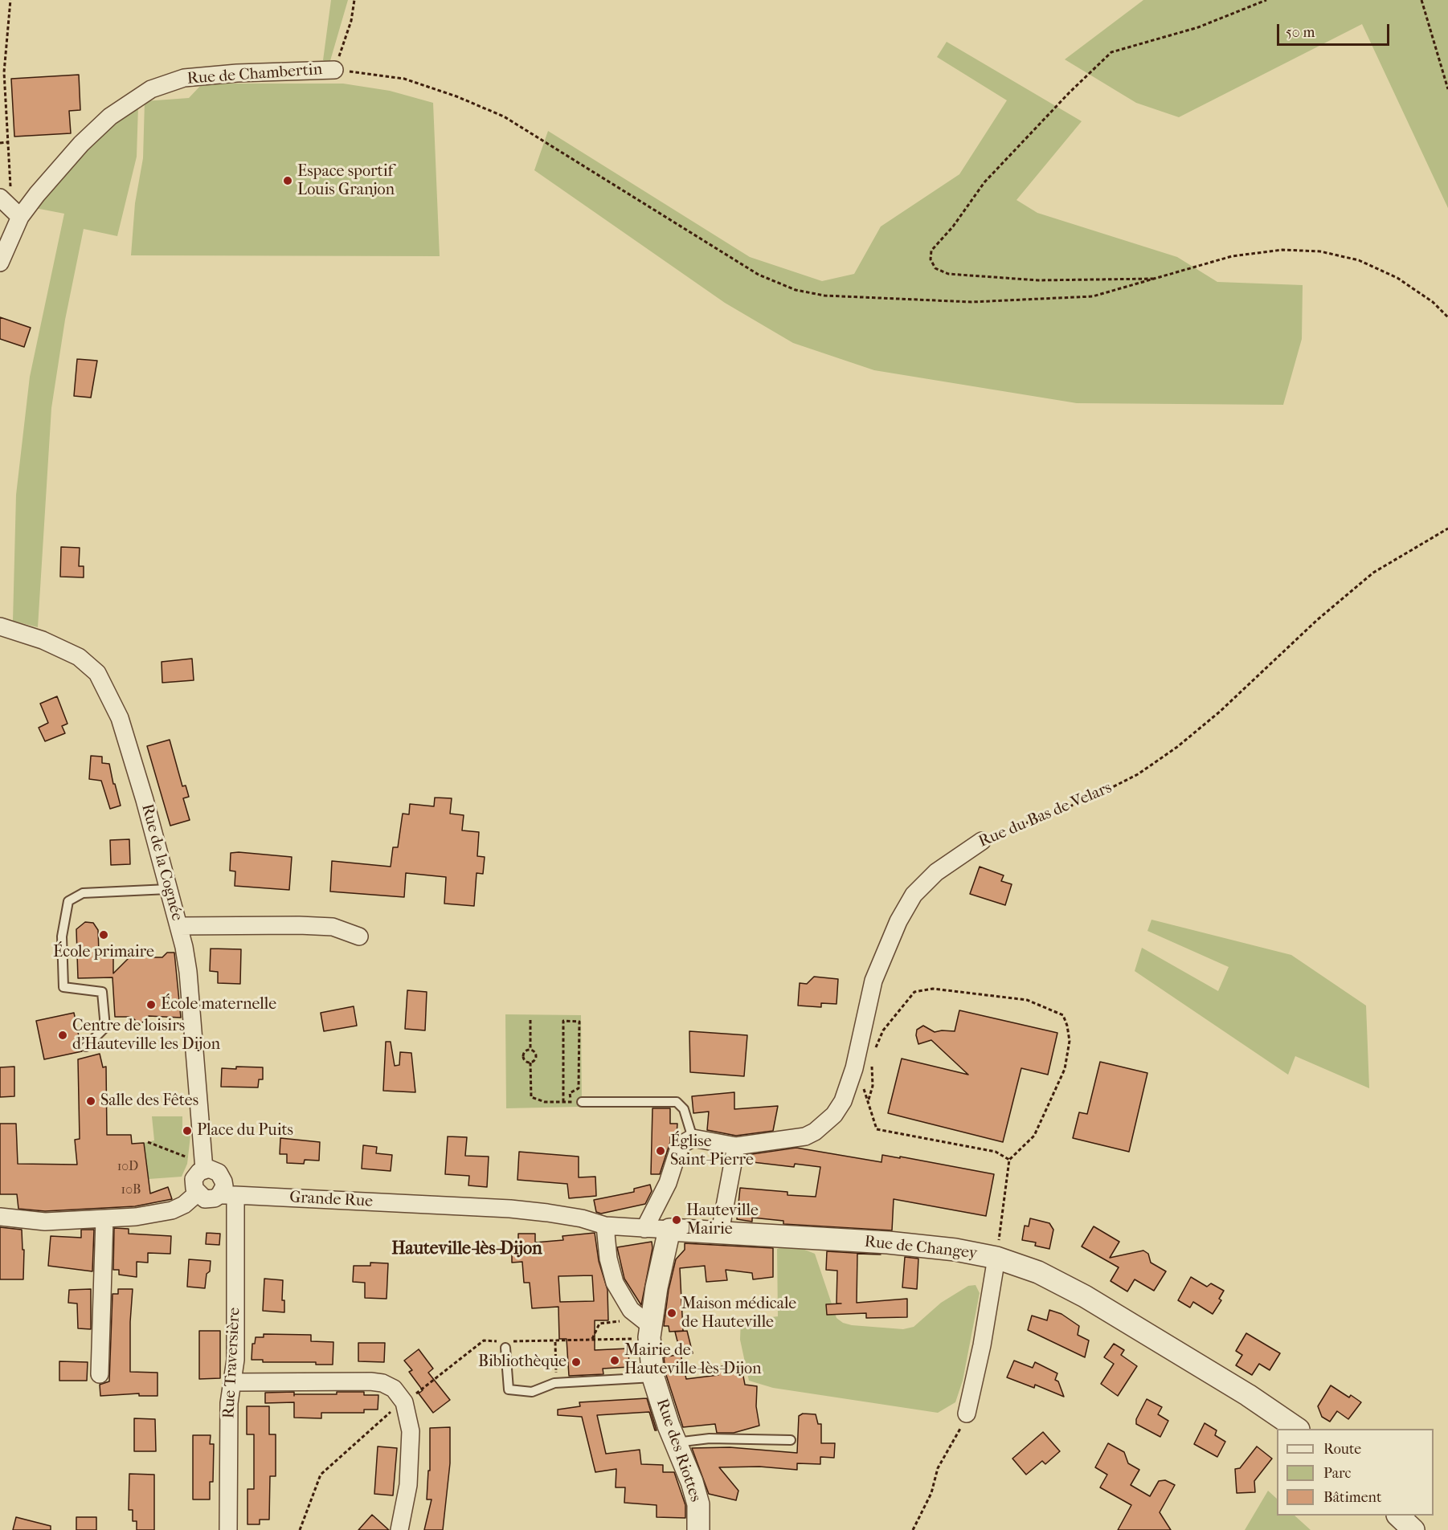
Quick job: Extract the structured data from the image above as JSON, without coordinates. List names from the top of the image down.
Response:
{
  "streets": {
    "street": [
      "Rue de Chambertin",
      "Rue du Bas de Velars",
      "Rue de la Cognée",
      "Grande Rue",
      "Rue de Changey",
      "Rue Traversière",
      "Rue des Riottes"
    ]
  },
  "crossings": [
    ["Rue de la Cognée", "Grande Rue"],
    ["Grande Rue", "Rue de Changey"],
    ["Grande Rue", "Rue Traversière"],
    ["Grande Rue", "Rue des Riottes"],
    ["Rue de Changey", "Rue des Riottes"]
  ],
  "districts": ["Hauteville-lès-Dijon"],
  "places": [
    "Espace sportif Louis Granjon",
    "École primaire",
    "École maternelle",
    "Centre de loisirs d'Hauteville les Dijon",
    "Salle des Fêtes",
    "Place du Puits",
    "Église Saint-Pierre",
    "Hauteville Mairie",
    "Maison médicale de Hauteville",
    "Mairie de Hauteville-lès-Dijon",
    "Bibliothèque"
  ],
  "house_numbers": ["10D", "10B"],
  "legend": ["Route", "Parc", "Bâtiment"],
  "scale_bar": "50 m"
}
